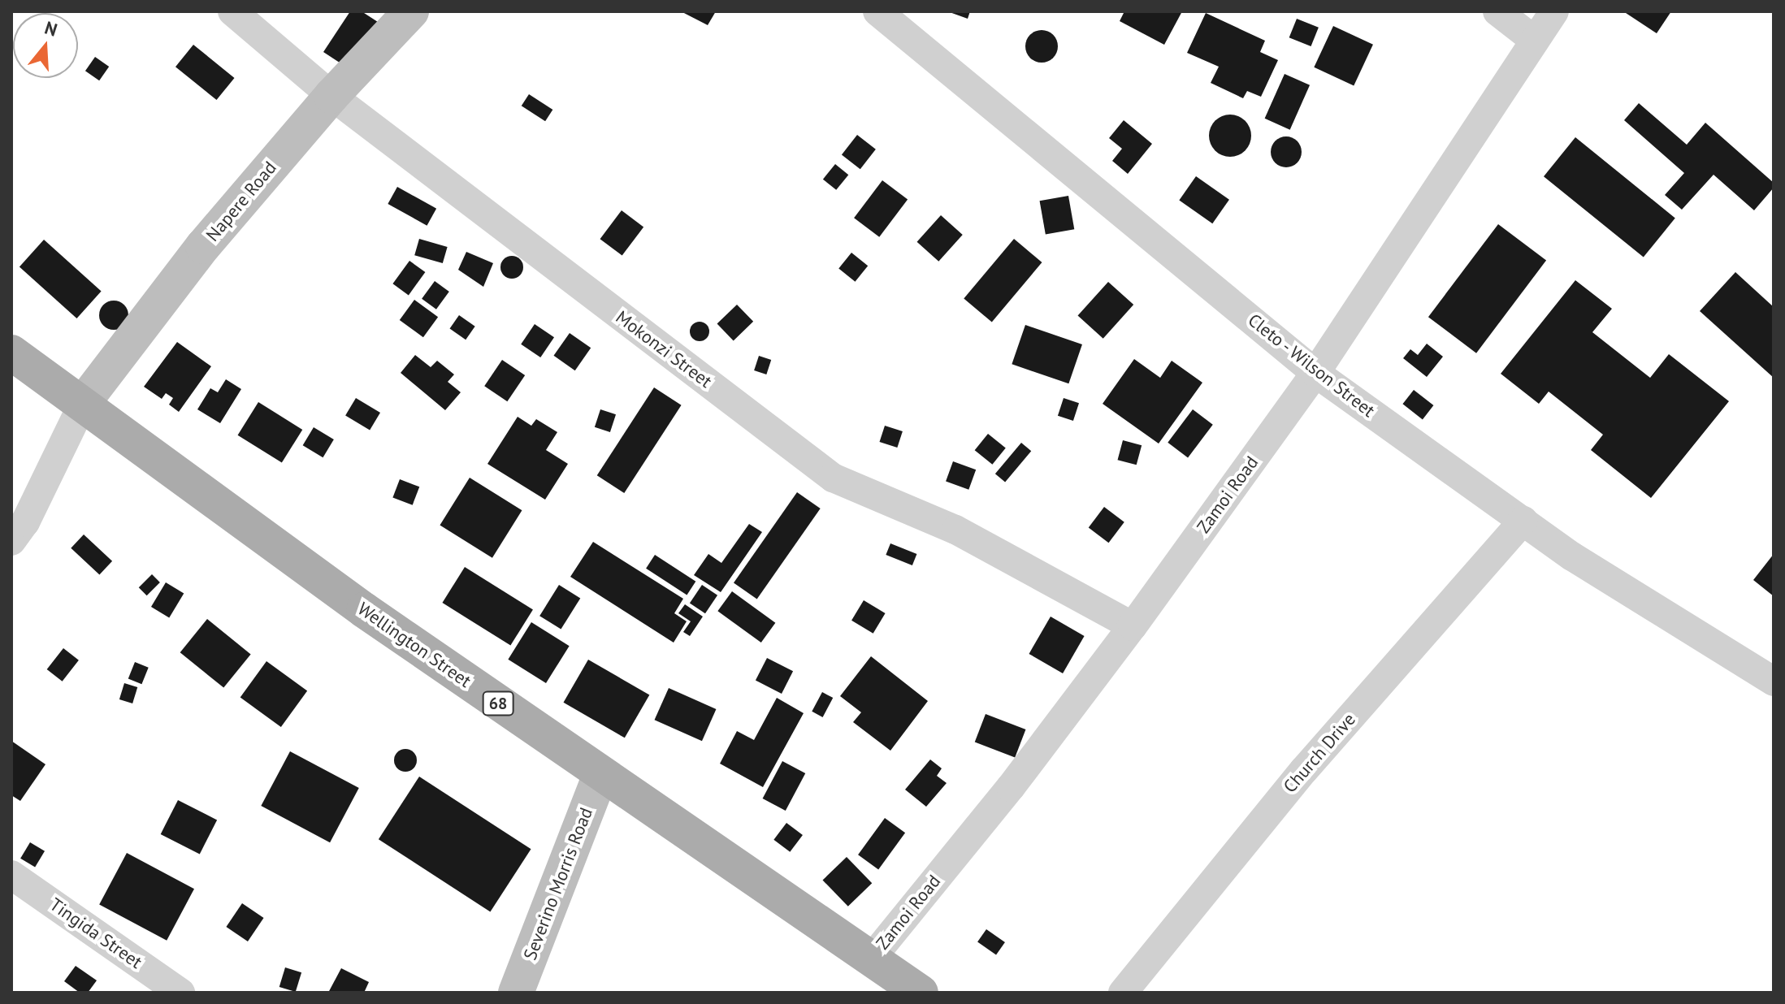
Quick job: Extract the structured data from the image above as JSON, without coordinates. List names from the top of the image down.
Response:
{
  "streets": {
    "main road": ["Wellington Street", "68"],
    "street": [
      "Napere Road",
      "Mokonzi Street",
      "Cleto - Wilson Street",
      "Zamoi Road",
      "Church Drive",
      "Severino Morris Road",
      "Tingida Street"
    ]
  },
  "crossings": [
    ["Napere Road", "Mokonzi Street"],
    ["Napere Road", "Wellington Street"],
    ["Mokonzi Street", "Zamoi Road"],
    ["Cleto - Wilson Street", "Zamoi Road"],
    ["Cleto - Wilson Street", "Church Drive"],
    ["Zamoi Road", "Wellington Street"],
    ["Wellington Street", "Severino Morris Road"]
  ],
  "north": "top"
}
